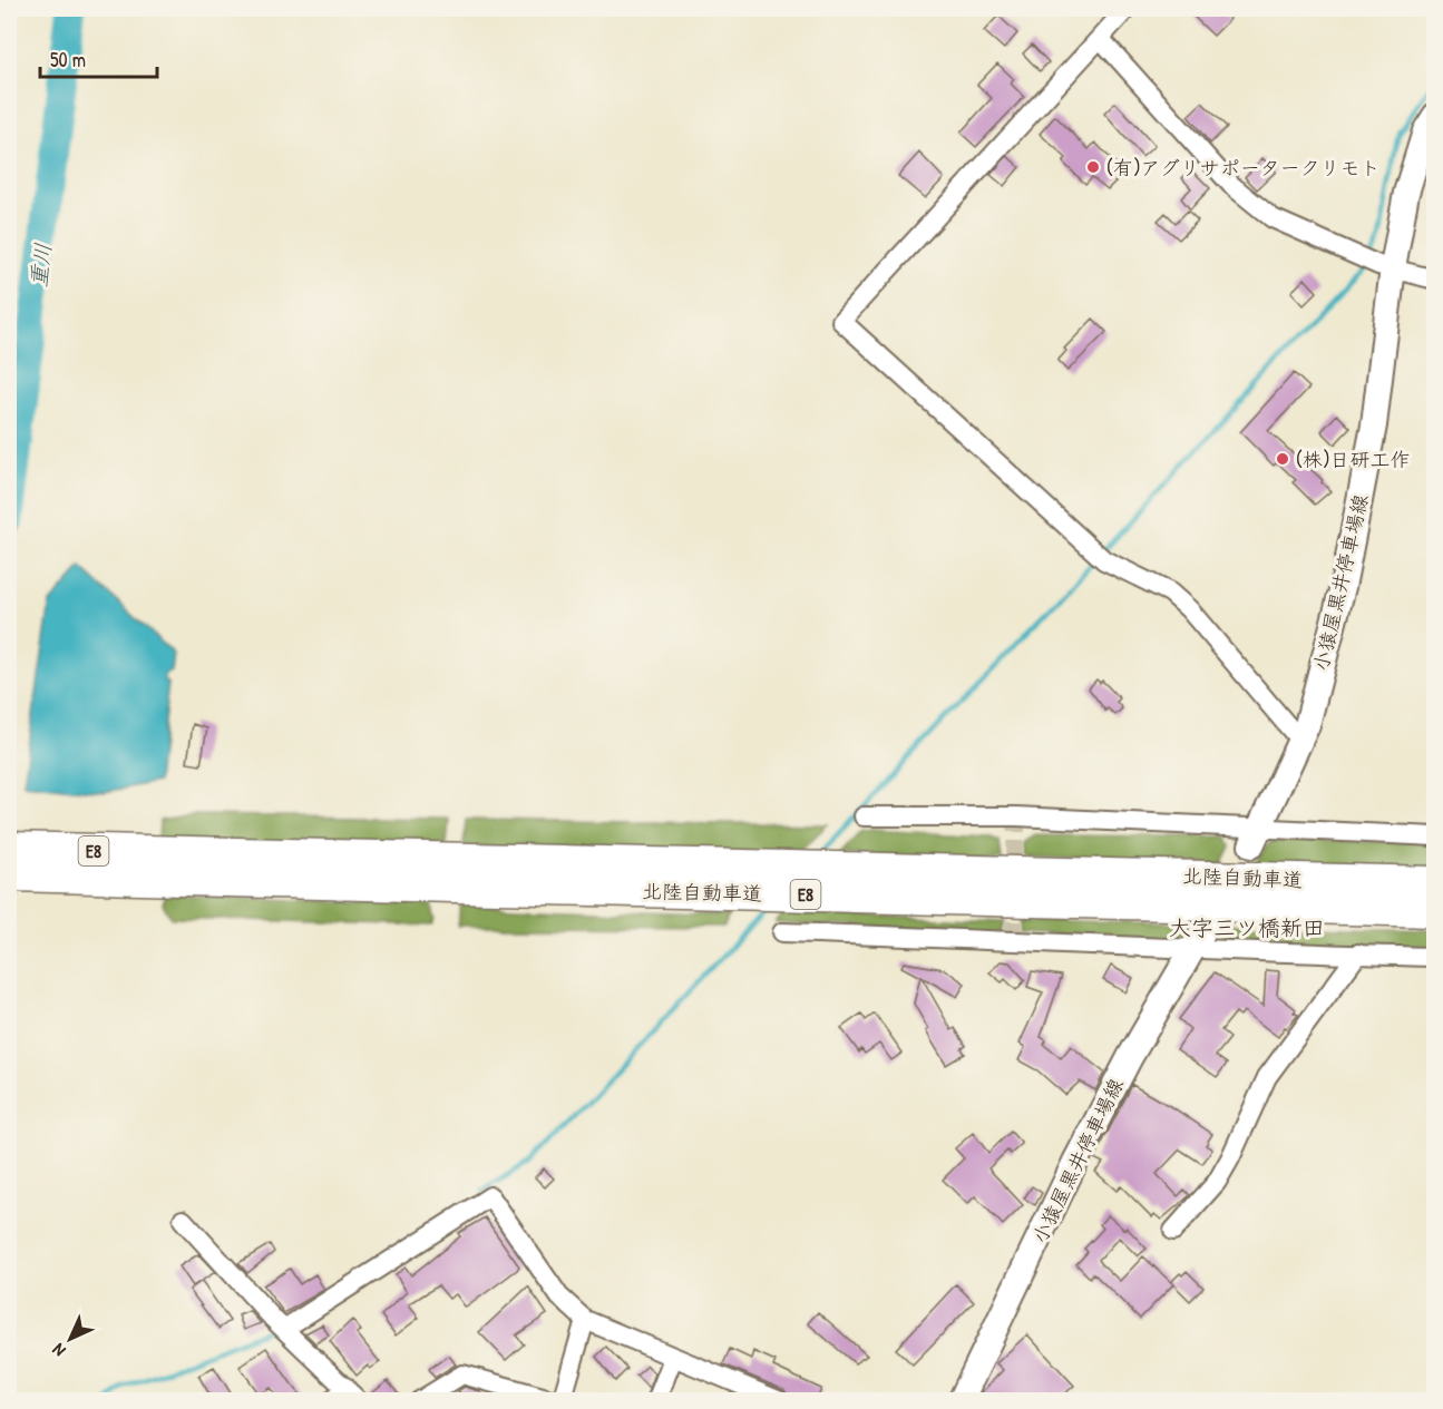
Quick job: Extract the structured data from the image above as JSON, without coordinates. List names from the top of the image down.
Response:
{
  "streets": {
    "highway": ["E8", "北陸自動車道"],
    "main road": ["小猿屋黒井停車場線"]
  },
  "districts": ["大字三ツ橋新田"],
  "water": ["重川"],
  "places": ["(有)アグリサポータークリモト", "(株)日研工作"],
  "scale_bar": "50 m",
  "north": "bottom left"
}
